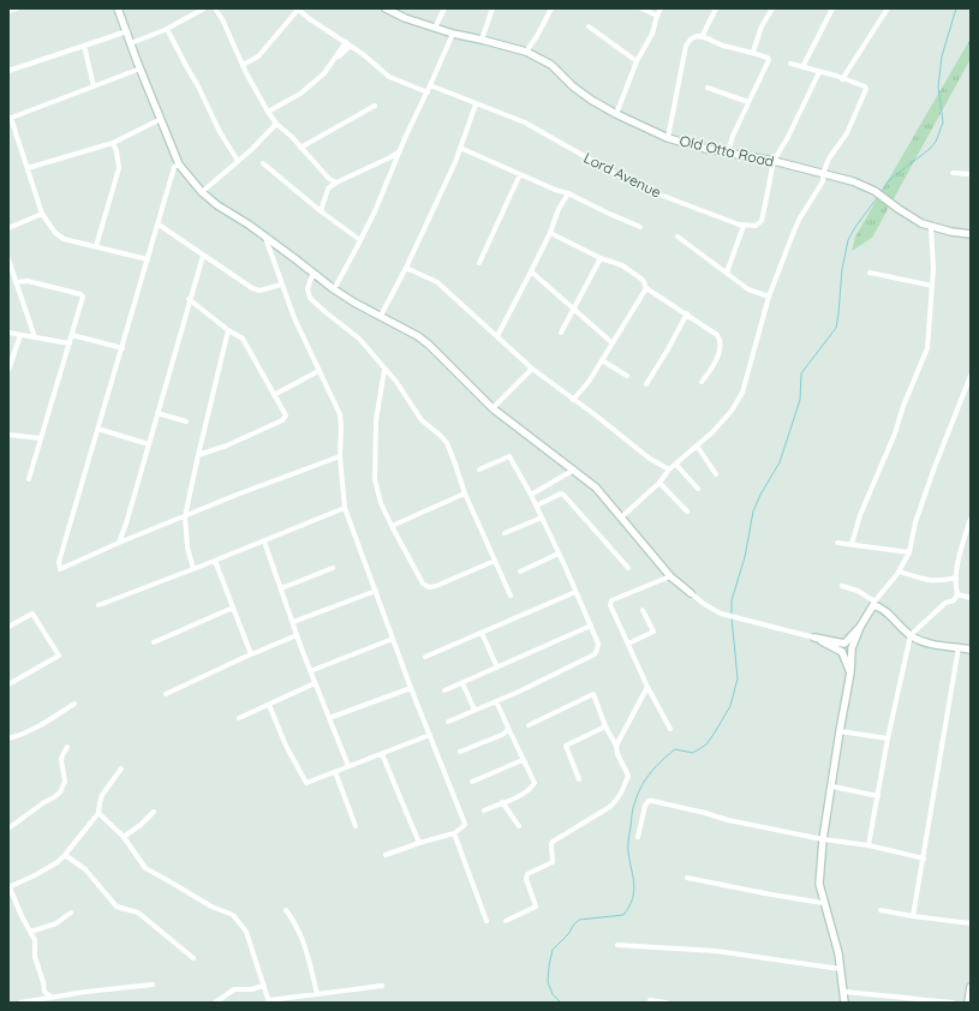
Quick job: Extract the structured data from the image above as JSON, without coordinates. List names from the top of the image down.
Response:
{
  "streets": {
    "street": ["Old Otta Road", "Lord Avenue"]
  }
}
